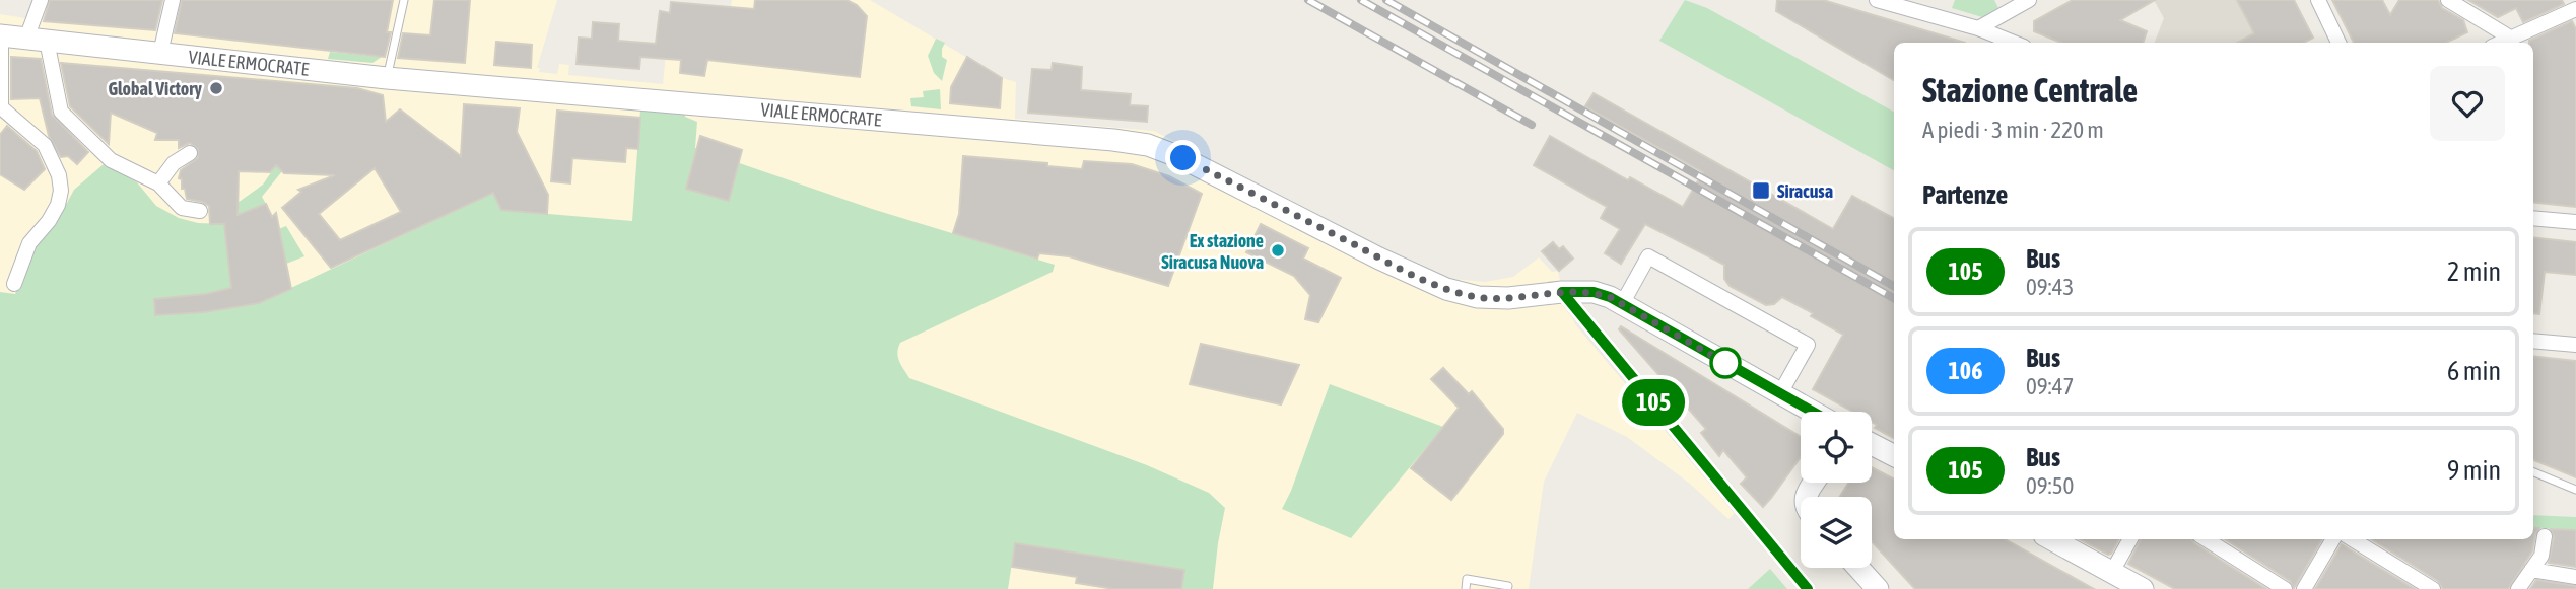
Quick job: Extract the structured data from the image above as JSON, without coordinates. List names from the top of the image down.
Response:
{
  "streets": {
    "main road": ["VIALE ERMOCRATE"]
  },
  "places": {
    "other": ["Global Victory", "Ex stazione Siracusa Nuova"],
    "transit": ["Siracusa"]
  },
  "lines": ["bus line 105"],
  "page": {
    "on_map": "105",
    "heading": [
      ["Stazione Centrale", "A piedi · 3 min · 220 m"],
      "Partenze"
    ],
    "list": [
      {
        "mark": "105",
        "name": "Bus",
        "note": "09:43",
        "value": "2 min"
      },
      {
        "mark": "106",
        "name": "Bus",
        "note": "09:47",
        "value": "6 min"
      },
      {
        "mark": "105",
        "name": "Bus",
        "note": "09:50",
        "value": "9 min"
      }
    ]
  }
}
